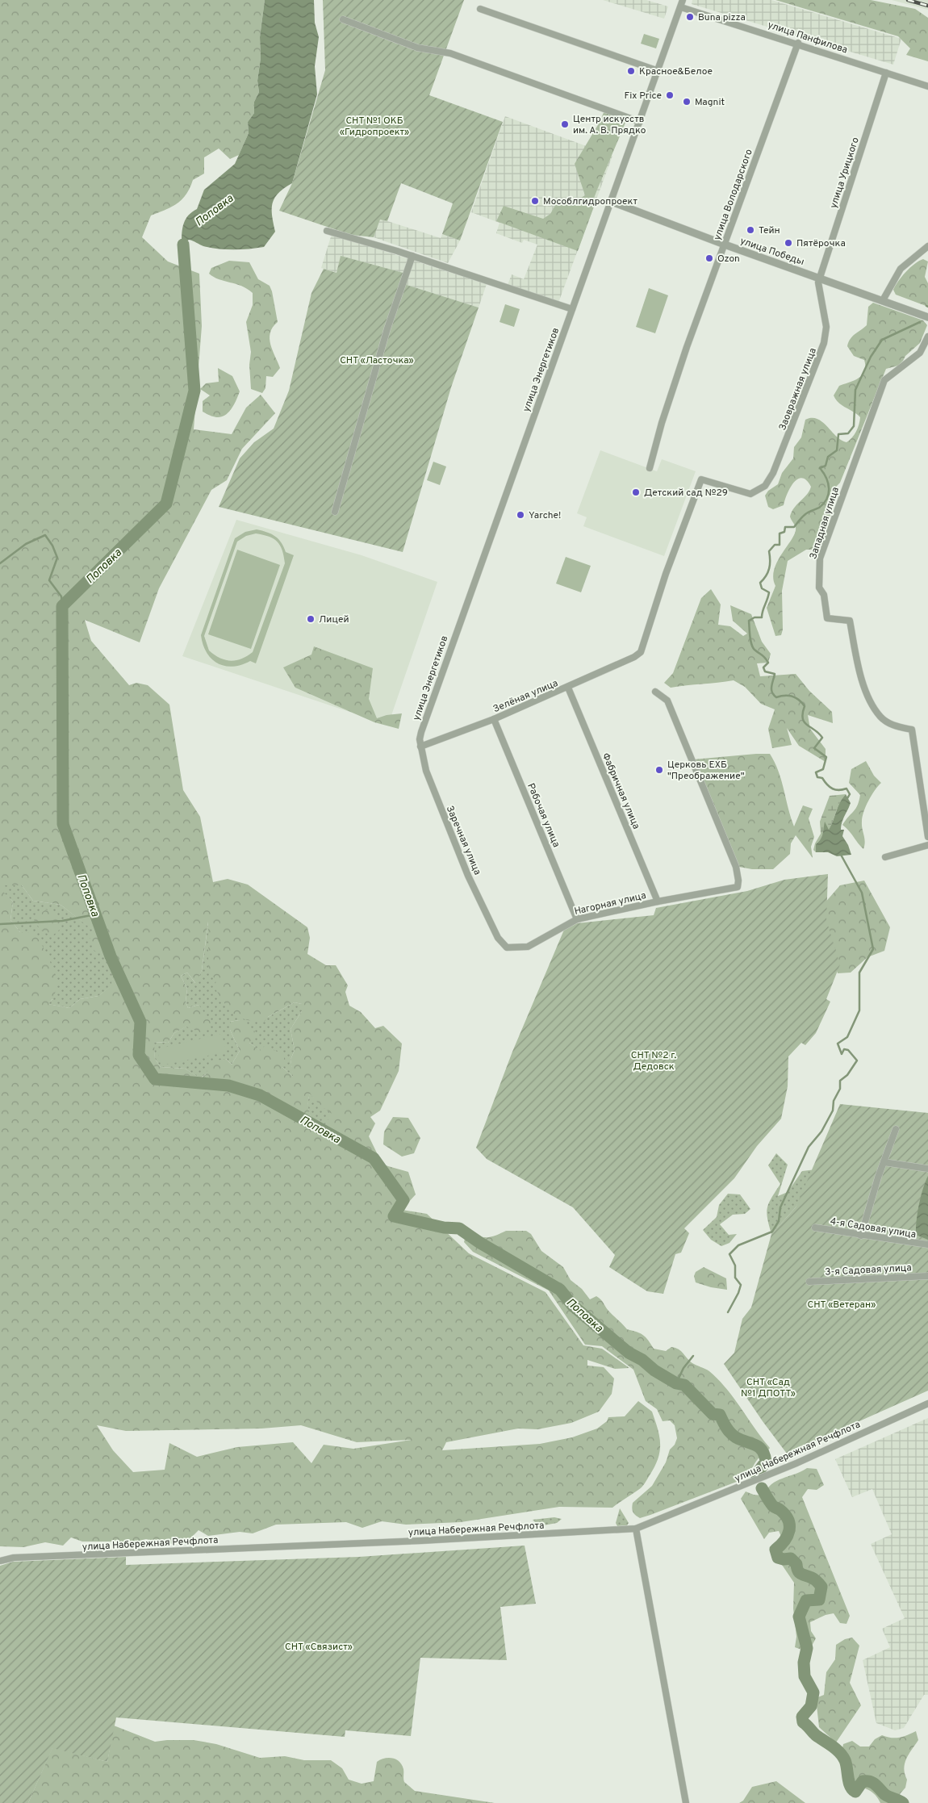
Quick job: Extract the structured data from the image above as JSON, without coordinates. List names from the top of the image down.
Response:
{
  "streets": {
    "street": [
      "улица Панфилова",
      "улица Урицкого",
      "улица Володарского",
      "улица Победы",
      "улица Энергетиков",
      "Заовражная улица",
      "Западная улица",
      "Зелёная улица",
      "Фабричная улица",
      "Рабочая улица",
      "Заречная улица",
      "Нагорная улица",
      "4-я Садовая улица",
      "3-я Садовая улица",
      "улица Набережная Речфлота"
    ]
  },
  "crossings": [
    ["улица Панфилова", "улица Урицкого"],
    ["улица Панфилова", "улица Володарского"],
    ["улица Панфилова", "улица Энергетиков"],
    ["улица Урицкого", "улица Победы"],
    ["улица Урицкого", "Заовражная улица"],
    ["улица Володарского", "улица Победы"],
    ["улица Победы", "улица Энергетиков"],
    ["улица Победы", "Заовражная улица"],
    ["улица Энергетиков", "Зелёная улица"],
    ["улица Энергетиков", "Заречная улица"],
    ["Заовражная улица", "Зелёная улица"],
    ["Зелёная улица", "Фабричная улица"],
    ["Зелёная улица", "Рабочая улица"],
    ["Зелёная улица", "Заречная улица"],
    ["Фабричная улица", "Нагорная улица"],
    ["Рабочая улица", "Нагорная улица"],
    ["Заречная улица", "Нагорная улица"]
  ],
  "water": ["Поповка"],
  "parks": [
    "СНТ №1 ОКБ «Гидропроект»",
    "СНТ «Ласточка»",
    "СНТ №2 г. Дедовск",
    "СНТ «Ветеран»",
    "СНТ «Сад №1 ДПОТТ»",
    "СНТ «Связист»"
  ],
  "places": [
    "Buna pizza",
    "Красное&Белое",
    "Fix Price",
    "Magnit",
    "Центр искусств им. А. В. Прядко",
    "Мособлгидропроект",
    "Тейн",
    "Пятёрочка",
    "Ozon",
    "Детский сад №29",
    "Yarche!",
    "Лицей",
    "Церковь ЕХБ \"Преображение\""
  ]
}
